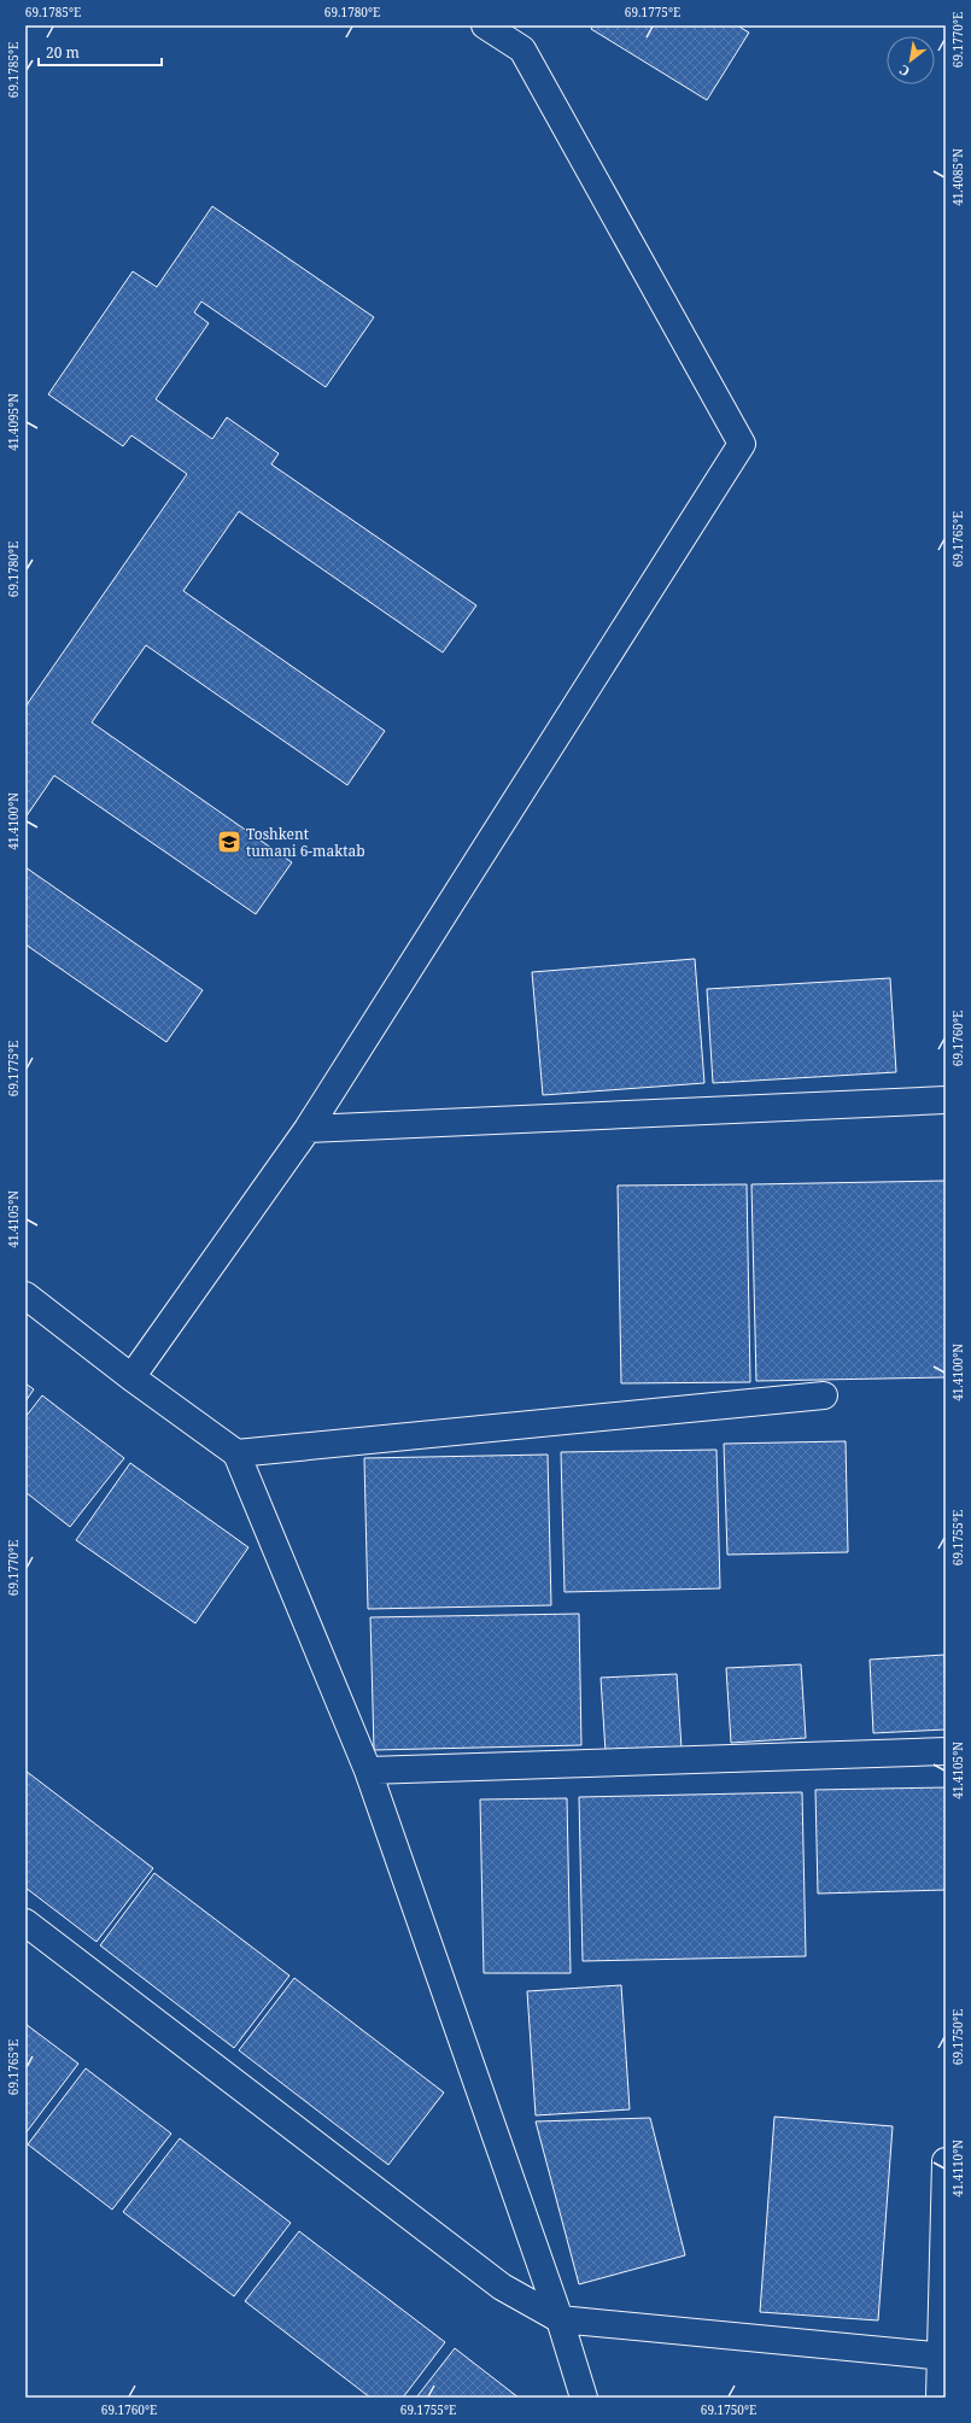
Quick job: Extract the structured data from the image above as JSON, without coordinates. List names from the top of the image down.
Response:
{
  "places": {
    "school or university": ["Toshkent tumani 6-maktab"]
  },
  "scale_bar": "20 m",
  "north": "bottom left",
  "coordinates": [
    "69.1785°E",
    "69.1780°E",
    "69.1775°E",
    "69.1770°E",
    "41.4085°N",
    "41.4095°N",
    "69.1765°E",
    "41.4100°N",
    "69.1760°E",
    "41.4105°N",
    "69.1755°E",
    "69.1750°E",
    "41.4110°N"
  ]
}
